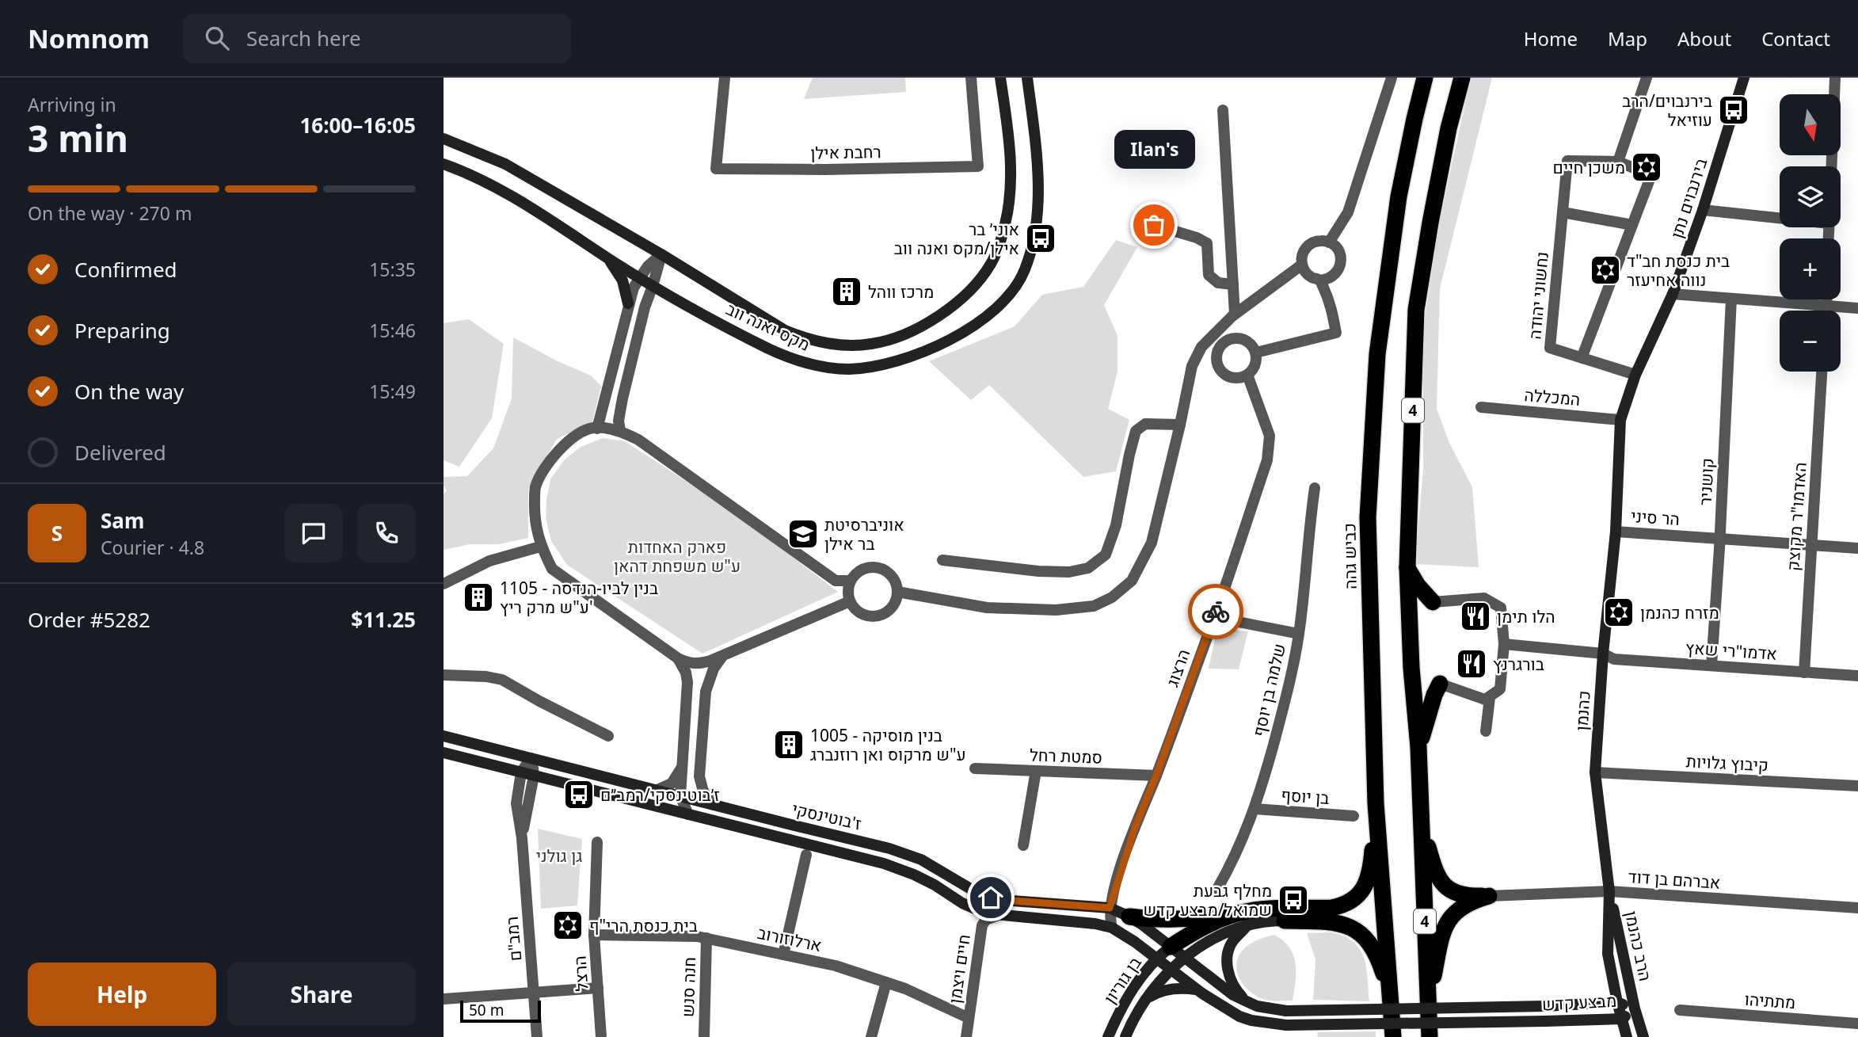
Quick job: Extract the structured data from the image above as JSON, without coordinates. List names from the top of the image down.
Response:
{
  "streets": {
    "highway": ["4", "כביש גהה"],
    "street": [
      "רחבת אילן",
      "בירנבוים נתן",
      "נחשוני יהודה",
      "מקס ואנה ווב",
      "המכללה",
      "קושניר",
      "האדמו\"ר מקוצק",
      "הר סיני",
      "אדמו\"רי שאץ",
      "הרצוג",
      "שלמה בן יוסף",
      "כהנמן",
      "סמטת רחל",
      "קיבוץ גלויות",
      "בן יוסף",
      "ז'בוטינסקי",
      "אברהם בן דוד",
      "רמב\"ם",
      "ארלוזורוב",
      "הרב כהנמן",
      "חיים ויצמן",
      "הרצל",
      "בן גוריון",
      "חנה סנש",
      "מתתיהו",
      "מבצע קדש"
    ]
  },
  "crossings": [
    ["בירנבוים נתן", "נחשוני יהודה"],
    ["בירנבוים נתן", "המכללה"],
    ["בירנבוים נתן", "כהנמן"],
    ["המכללה", "כהנמן"],
    ["קושניר", "הר סיני"],
    ["קושניר", "אדמו\"רי שאץ"],
    ["האדמו\"ר מקוצק", "הר סיני"],
    ["האדמו\"ר מקוצק", "אדמו\"רי שאץ"],
    ["הר סיני", "כהנמן"],
    ["אדמו\"רי שאץ", "כהנמן"],
    ["הרצוג", "סמטת רחל"],
    ["הרצוג", "ז'בוטינסקי"],
    ["שלמה בן יוסף", "בן יוסף"],
    ["כהנמן", "קיבוץ גלויות"],
    ["כהנמן", "אברהם בן דוד"],
    ["כהנמן", "הרב כהנמן"],
    ["כהנמן", "מבצע קדש"],
    ["ז'בוטינסקי", "רמב\"ם"],
    ["ז'בוטינסקי", "חיים ויצמן"],
    ["ז'בוטינסקי", "בן גוריון"],
    ["ז'בוטינסקי", "מבצע קדש"],
    ["אברהם בן דוד", "הרב כהנמן"],
    ["ארלוזורוב", "חיים ויצמן"],
    ["ארלוזורוב", "הרצל"],
    ["ארלוזורוב", "חנה סנש"],
    ["הרב כהנמן", "מבצע קדש"],
    ["בן גוריון", "מבצע קדש"]
  ],
  "parks": ["פארק האחדות ע\"ש משפחת דהאן", "גן גולני"],
  "places": {
    "bus stop": [
      "בירנבוים/הרב עוזיאל",
      "אוני׳ בר אילן/מקס ואנה ווב",
      "ז׳בוטינסקי/רמב״ם",
      "מחלף גבעת שמואל/מבצע קדש"
    ],
    "synagogue": [
      "משכן חיים",
      "בית כנסת חב\"ד נווה אחיעזר",
      "מזרח כהנמן",
      "בית כנסת הרי\"ף"
    ],
    "other": ["Ilan's"],
    "building": ["מרכז ווהל", "1105 - בנין לביו-הנדסה ע\"ש מרק ריץ'", "1005 - בנין מוסיקה ע\"ש מרקוס ואן רוזנברג"],
    "school or university": ["אוניברסיטת בר אילן"],
    "restaurant": ["הלו תימן", "בורגרנץ"]
  },
  "scale_bar": "50 m",
  "north": "bottom",
  "page": {
    "header": "Nomnom",
    "search": "Search here",
    "nav": [
      "Home",
      "Map",
      "About",
      "Contact"
    ],
    "heading": ["3 min", "Arriving in", "16:00–16:05"],
    "panel": [
      "Sam",
      "Courier · 4.8",
      "Order #5282",
      "$11.25"
    ],
    "map_buttons": ["+", "−"],
    "bubble": "Ilan's",
    "bar": "On the way · 270 m",
    "list": [
      ["Confirmed", "15:35"],
      ["Preparing", "15:46"],
      ["On the way", "15:49"],
      "Delivered"
    ],
    "round": "S",
    "buttons": ["Help", "Share"],
    "scale": "50 m"
  }
}
